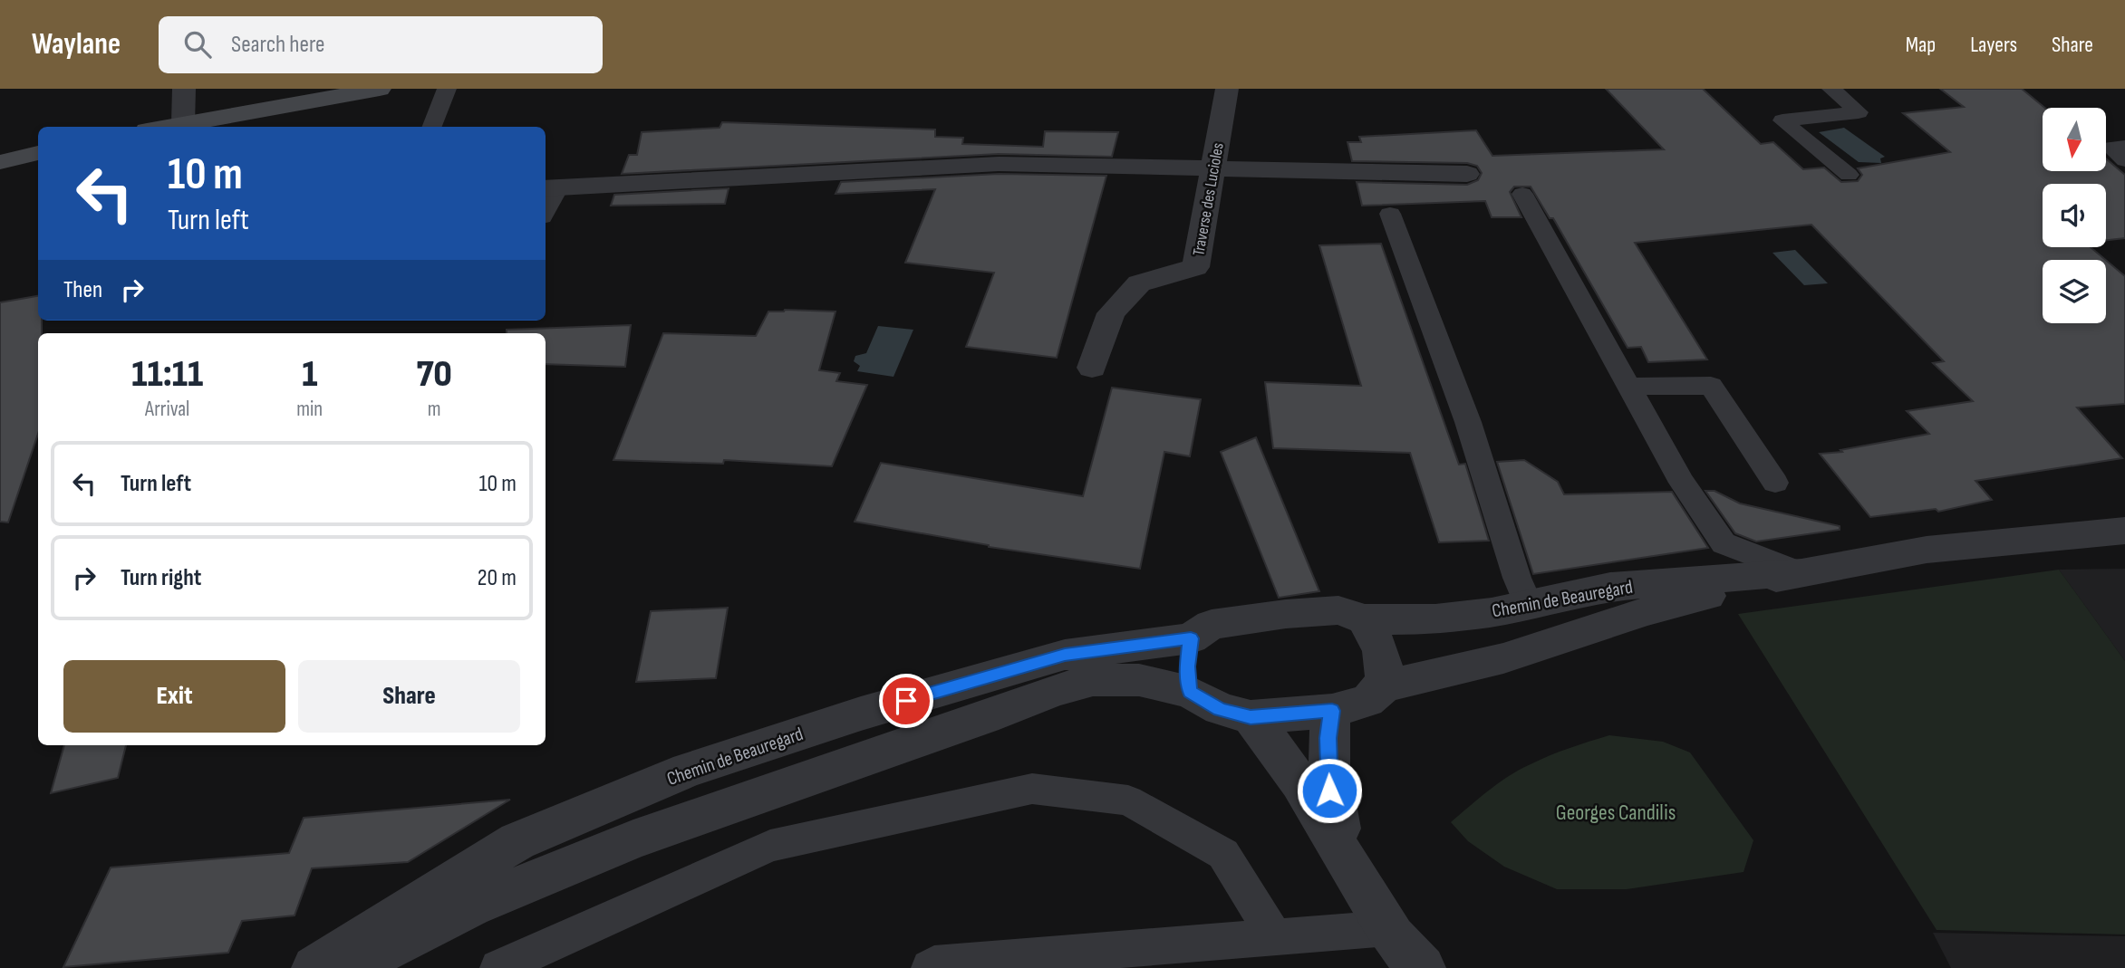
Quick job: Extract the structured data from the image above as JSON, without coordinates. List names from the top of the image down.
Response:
{
  "streets": {
    "street": ["Traverse des Lucioles", "Chemin de Beauregard"]
  },
  "parks": ["Georges Candilis"],
  "north": "bottom",
  "page": {
    "header": "Waylane",
    "search": "Search here",
    "nav": ["Map", "Layers", "Share"],
    "turn": ["10 m", "Turn left"],
    "then": "Then",
    "eta": [
      "11:11",
      "Arrival",
      "1",
      "min",
      "70",
      "m"
    ],
    "list": [
      {
        "name": "Turn left",
        "value": "10 m"
      },
      {
        "name": "Turn right",
        "value": "20 m"
      }
    ],
    "buttons": ["Exit", "Share"]
  }
}
